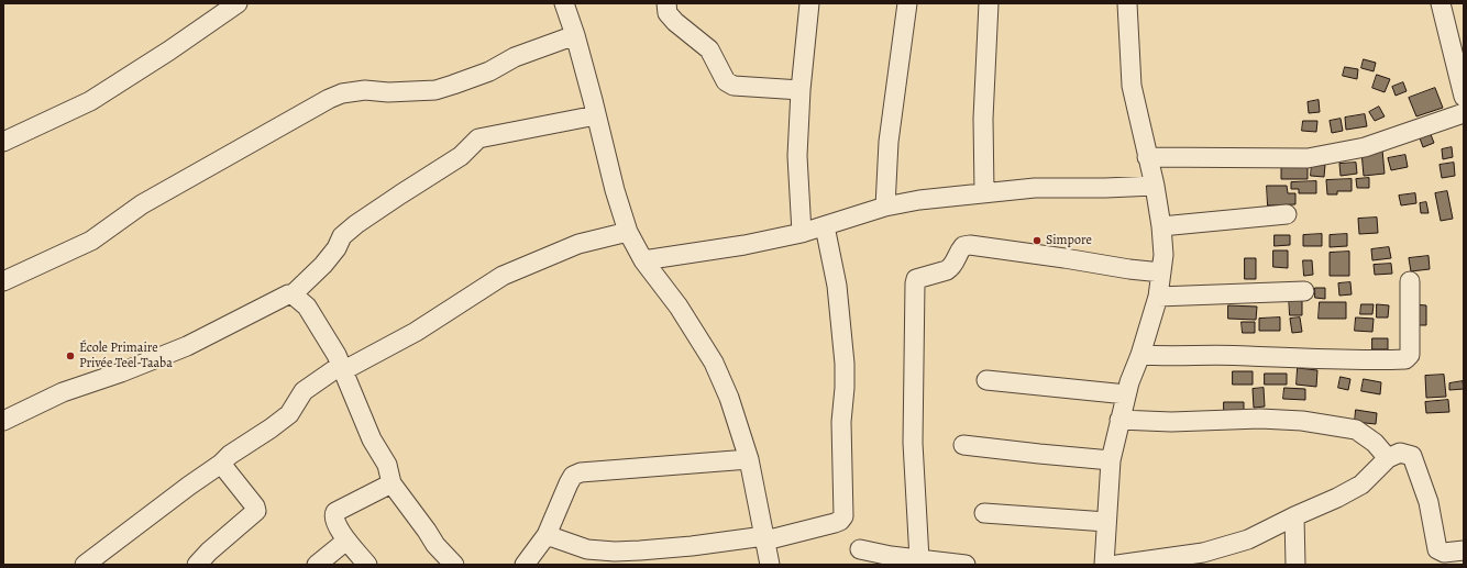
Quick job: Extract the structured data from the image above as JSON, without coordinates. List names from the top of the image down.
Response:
{
  "places": ["Simpore", "École Primaire Privée Teel-Taaba"]
}
